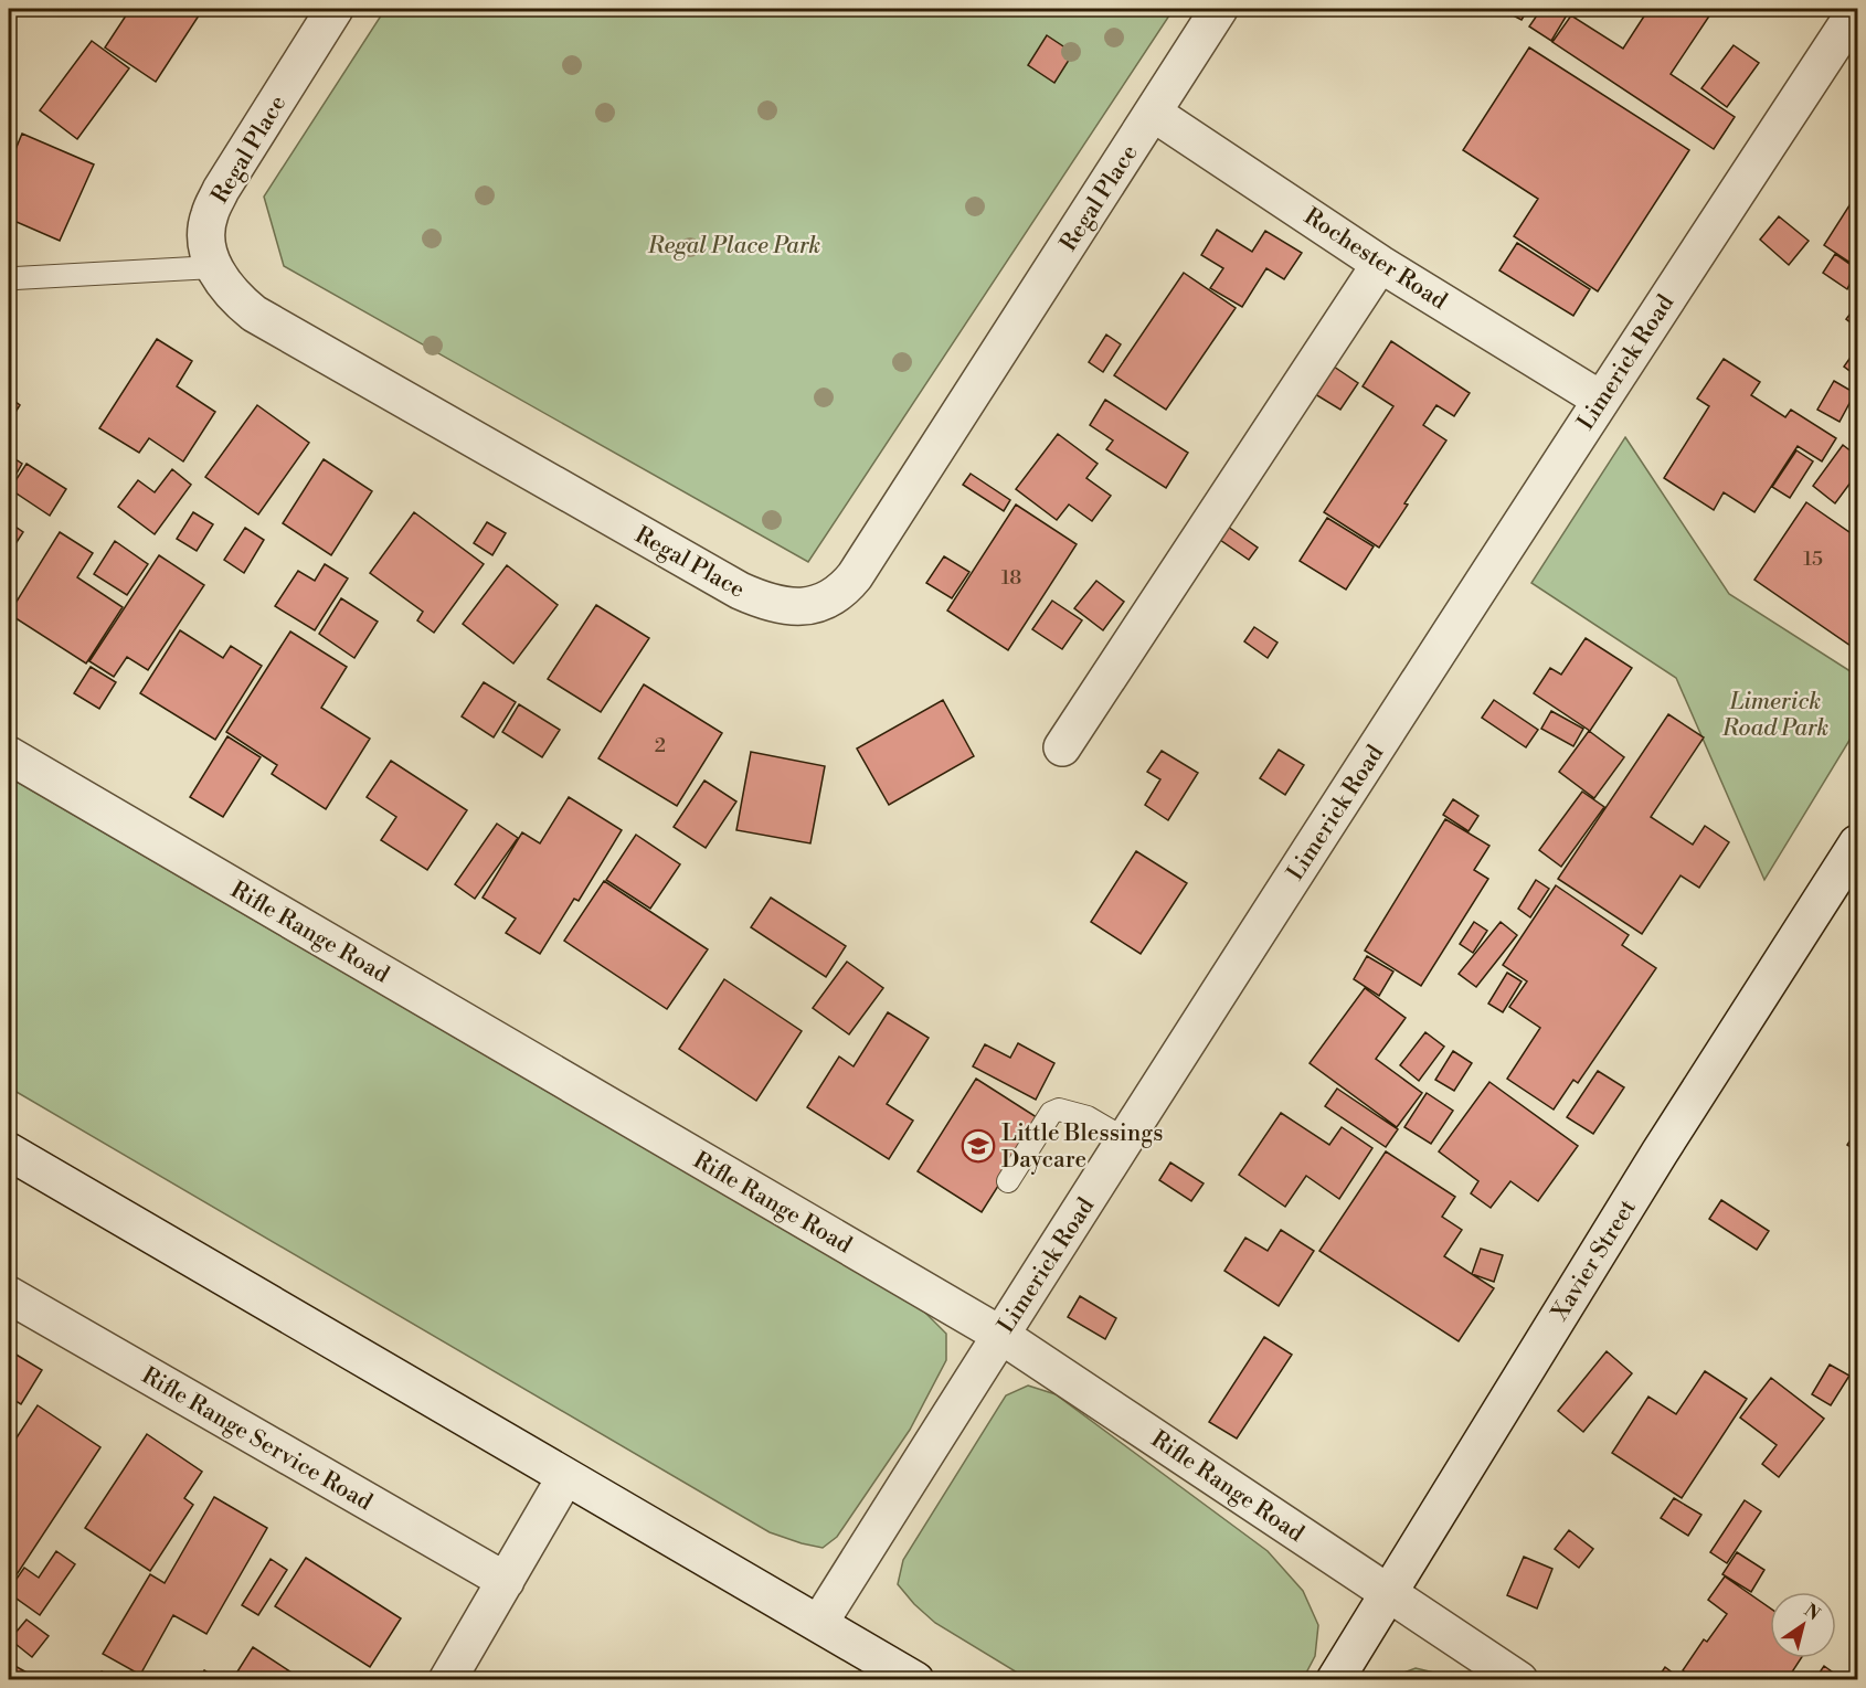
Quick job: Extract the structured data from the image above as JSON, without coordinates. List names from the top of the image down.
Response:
{
  "streets": {
    "street": [
      "Regal Place",
      "Rochester Road",
      "Limerick Road",
      "Rifle Range Road",
      "Xavier Street",
      "Rifle Range Service Road"
    ]
  },
  "crossings": [
    ["Regal Place", "Rochester Road"],
    ["Rochester Road", "Limerick Road"],
    ["Limerick Road", "Rifle Range Road"],
    ["Rifle Range Road", "Xavier Street"]
  ],
  "parks": ["Regal Place Park", "Limerick Road Park"],
  "places": {
    "school or university": ["Little Blessings Daycare"]
  },
  "house_numbers": ["15", "18", "2"],
  "north": "top right"
}
